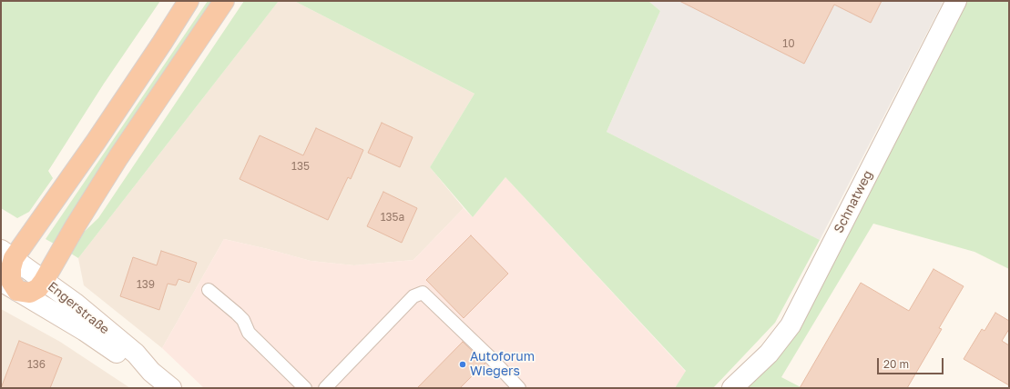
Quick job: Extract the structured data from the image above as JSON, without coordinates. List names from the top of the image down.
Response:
{
  "streets": {
    "street": ["Schnatweg", "Engerstraße"]
  },
  "places": ["Autoforum Wiegers"],
  "house_numbers": [
    "10",
    "135",
    "135a",
    "139",
    "136"
  ],
  "scale_bar": "20 m"
}
